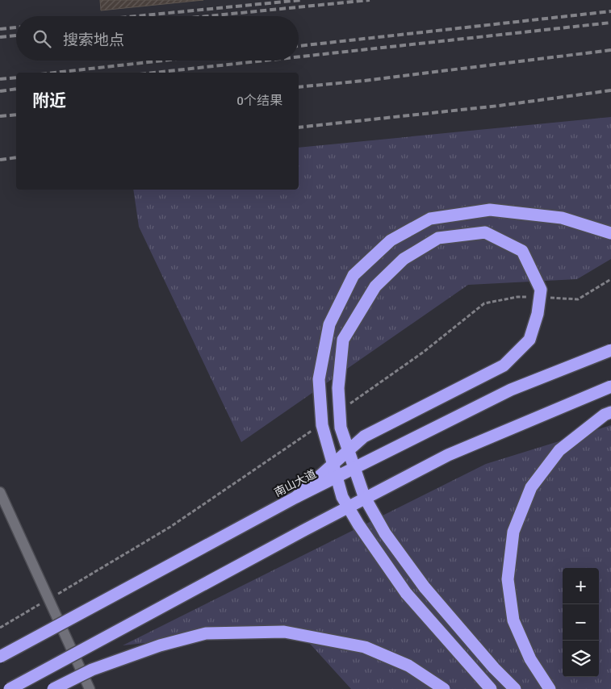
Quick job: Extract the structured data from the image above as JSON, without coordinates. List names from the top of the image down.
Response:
{
  "streets": {
    "highway": ["南山大道"]
  },
  "page": {
    "search": "搜索地点",
    "heading": ["附近", "0个结果"],
    "map_buttons": ["+", "−"]
  }
}
